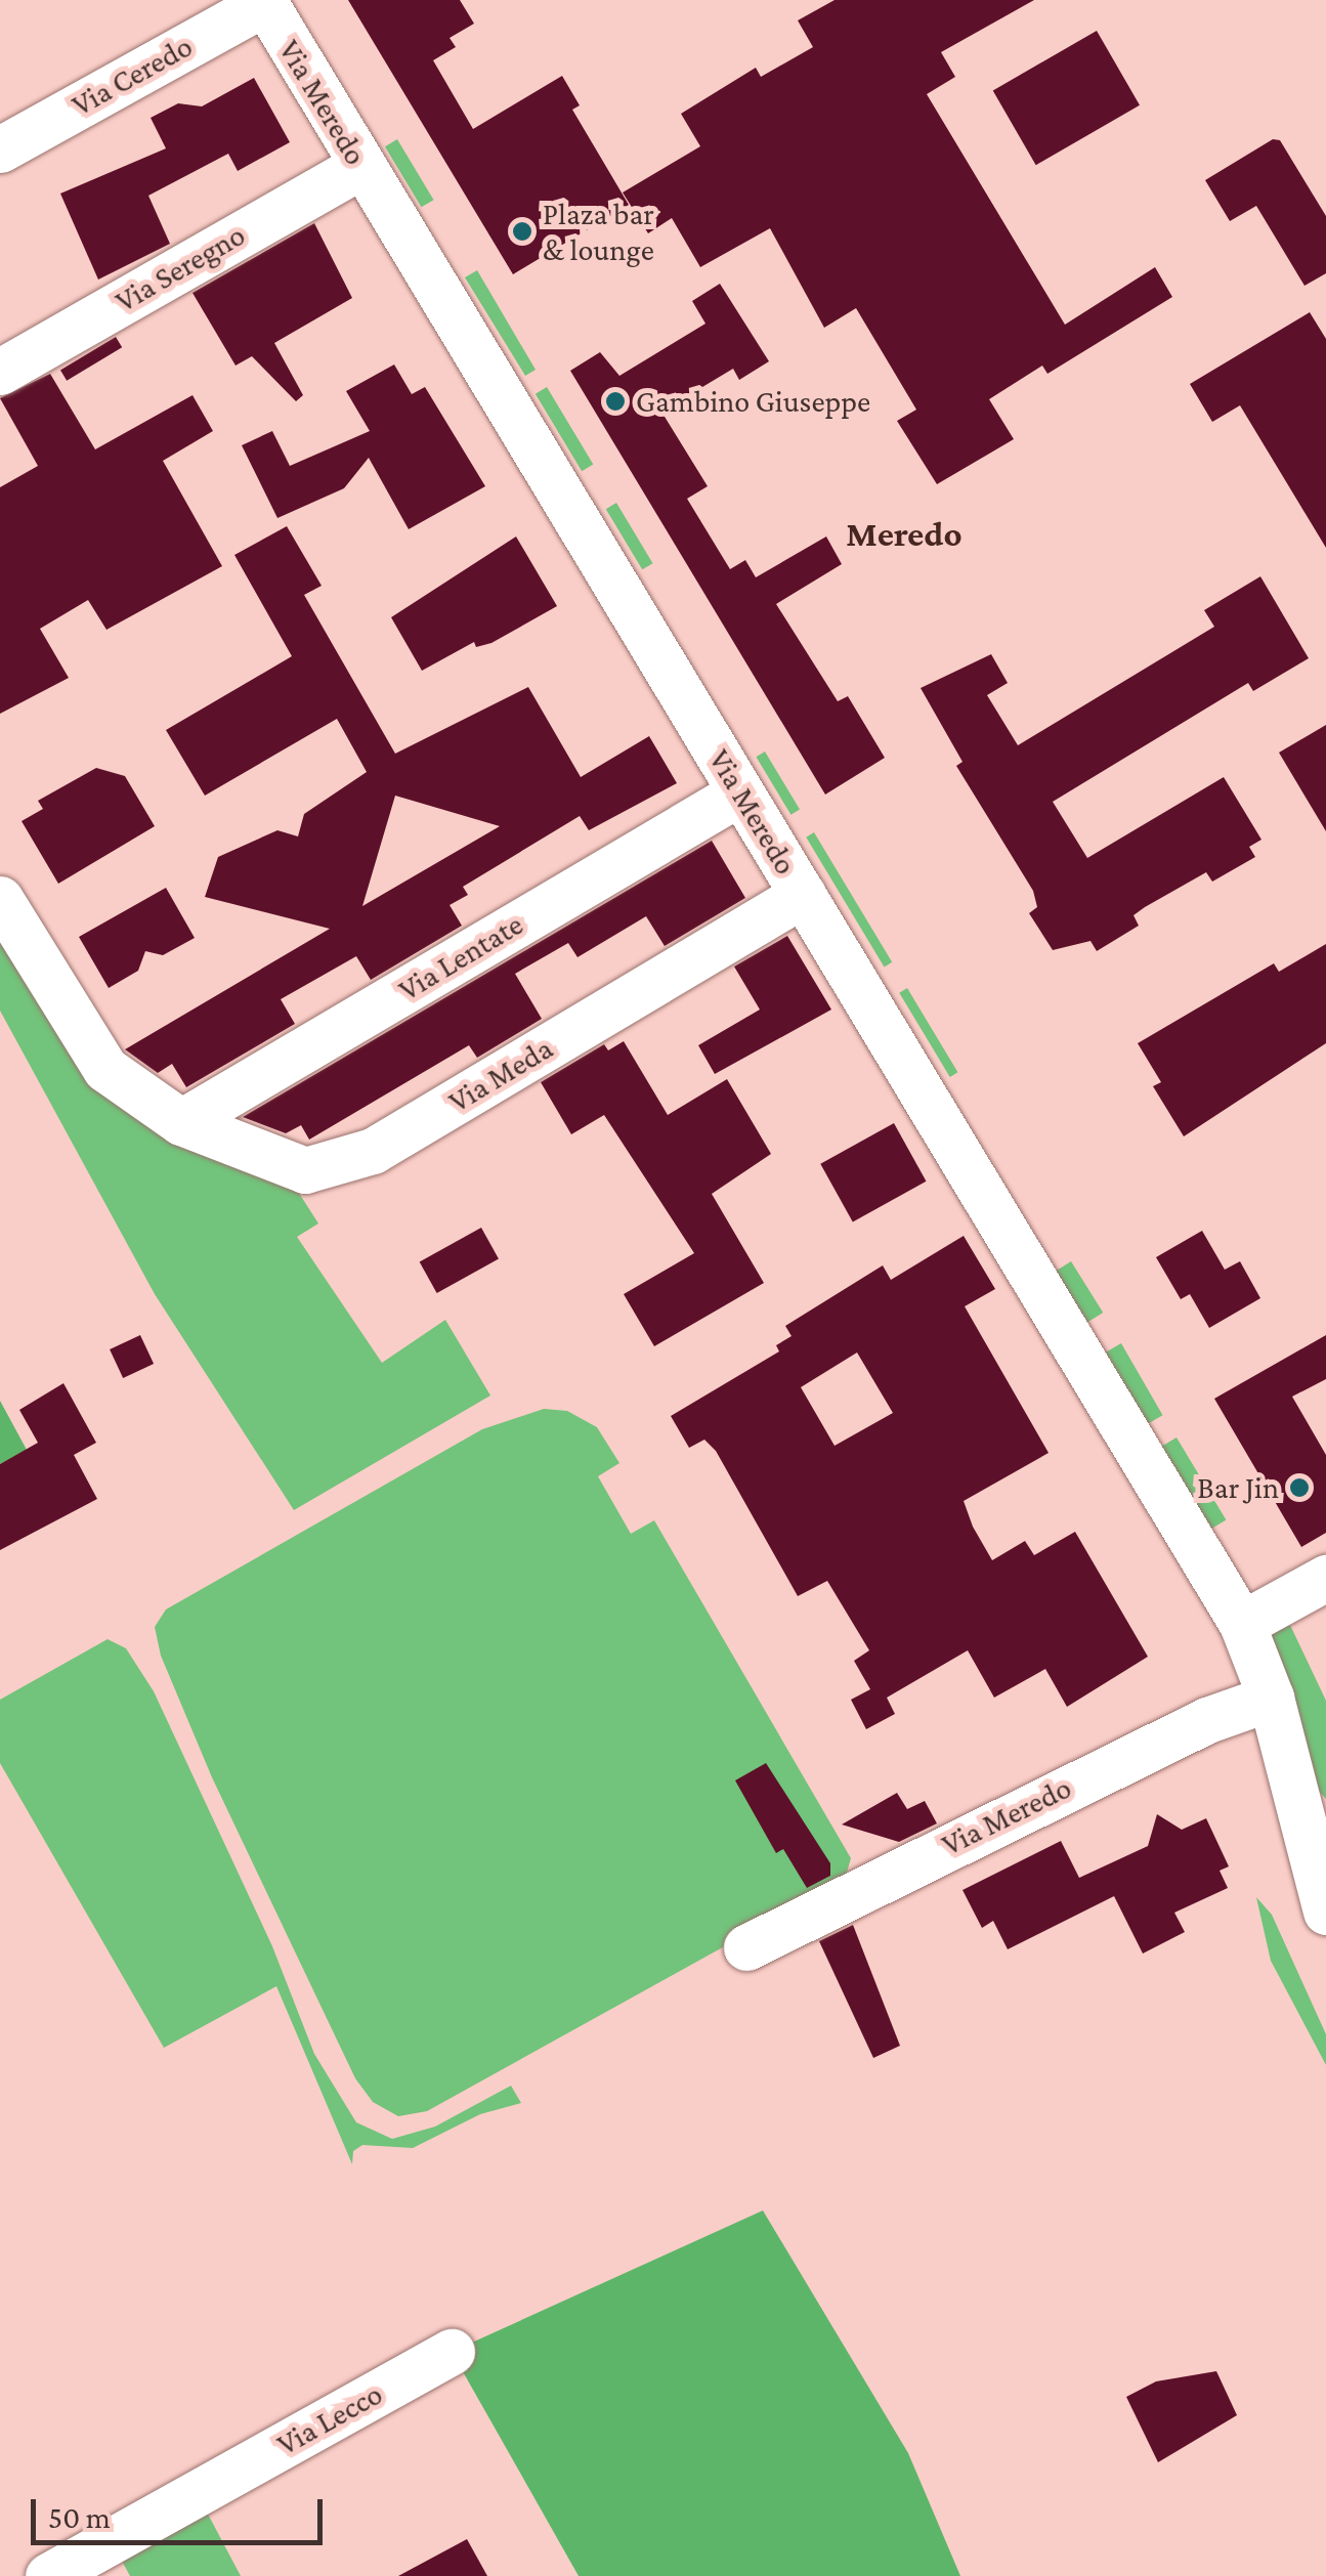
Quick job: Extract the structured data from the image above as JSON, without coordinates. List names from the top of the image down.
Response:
{
  "streets": {
    "street": [
      "Via Ceredo",
      "Via Meredo",
      "Via Seregno",
      "Via Lentate",
      "Via Meda",
      "Via Lecco"
    ]
  },
  "crossings": [
    ["Via Ceredo", "Via Meredo"],
    ["Via Meredo", "Via Seregno"],
    ["Via Meredo", "Via Lentate"],
    ["Via Meredo", "Via Meda"],
    ["Via Lentate", "Via Meda"]
  ],
  "districts": ["Meredo"],
  "places": ["Plaza bar & lounge", "Gambino Giuseppe", "Bar Jin"],
  "scale_bar": "50 m"
}
